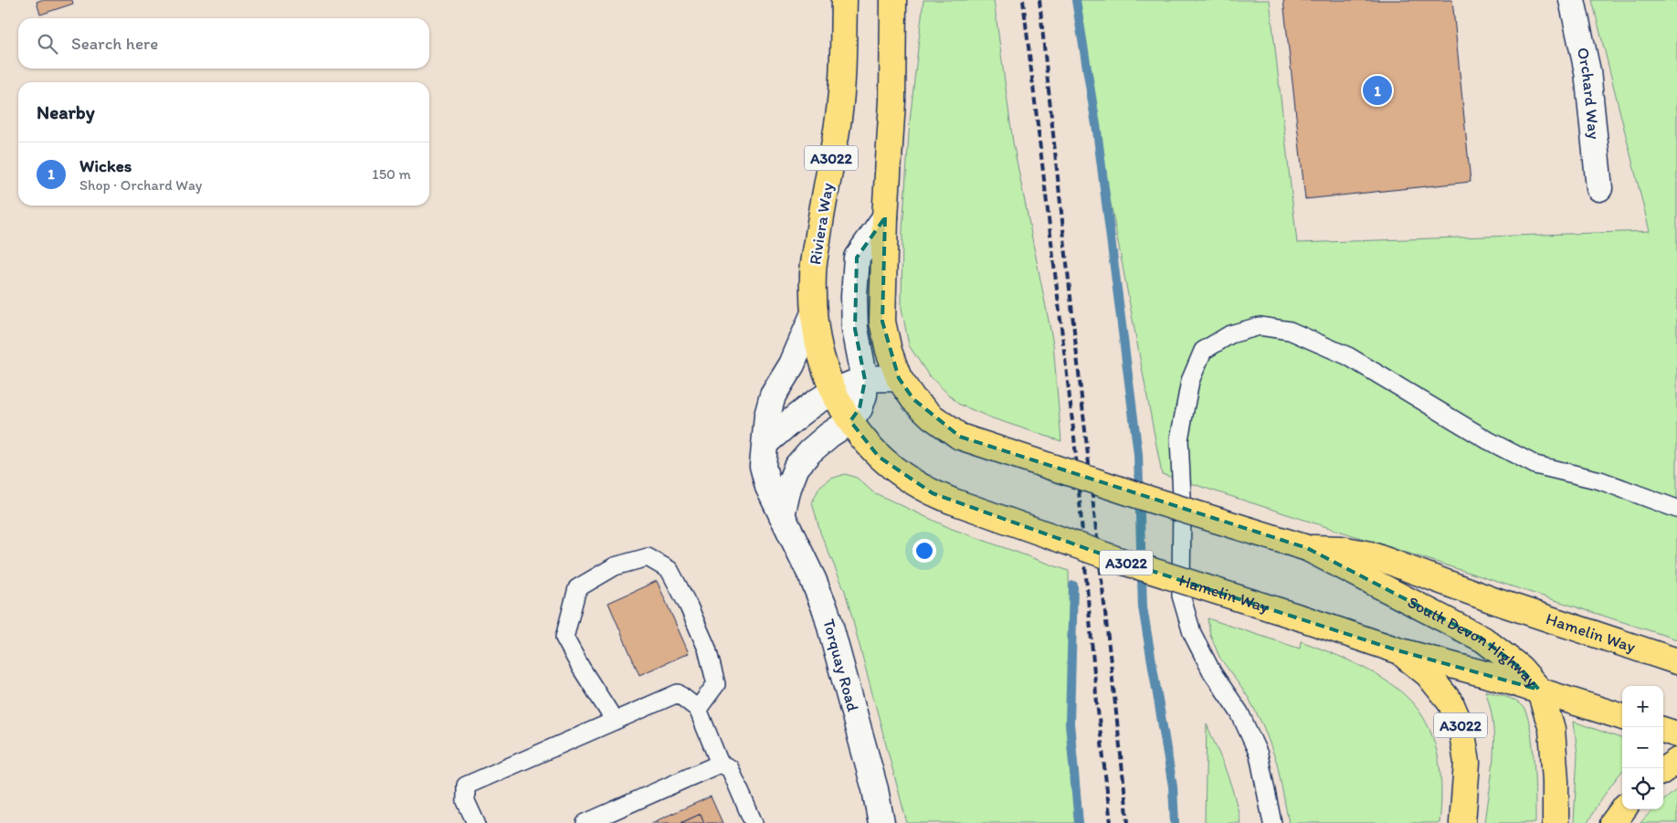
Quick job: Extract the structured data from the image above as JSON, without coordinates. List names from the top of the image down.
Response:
{
  "streets": {
    "main road": [
      "A3022",
      "Riviera Way",
      "Hamelin Way",
      "South Devon Highway"
    ],
    "street": ["Orchard Way", "Torquay Road"]
  },
  "crossings": [
    ["A3022", "Riviera Way"],
    ["A3022", "Hamelin Way"],
    ["Riviera Way", "Torquay Road"],
    ["Hamelin Way", "South Devon Highway"]
  ],
  "page": {
    "search": "Search here",
    "pins": "1",
    "heading": "Nearby",
    "list": [
      {
        "mark": "1",
        "name": "Wickes",
        "note": "Shop · Orchard Way",
        "value": "150 m"
      }
    ],
    "map_buttons": ["+", "−"]
  }
}
